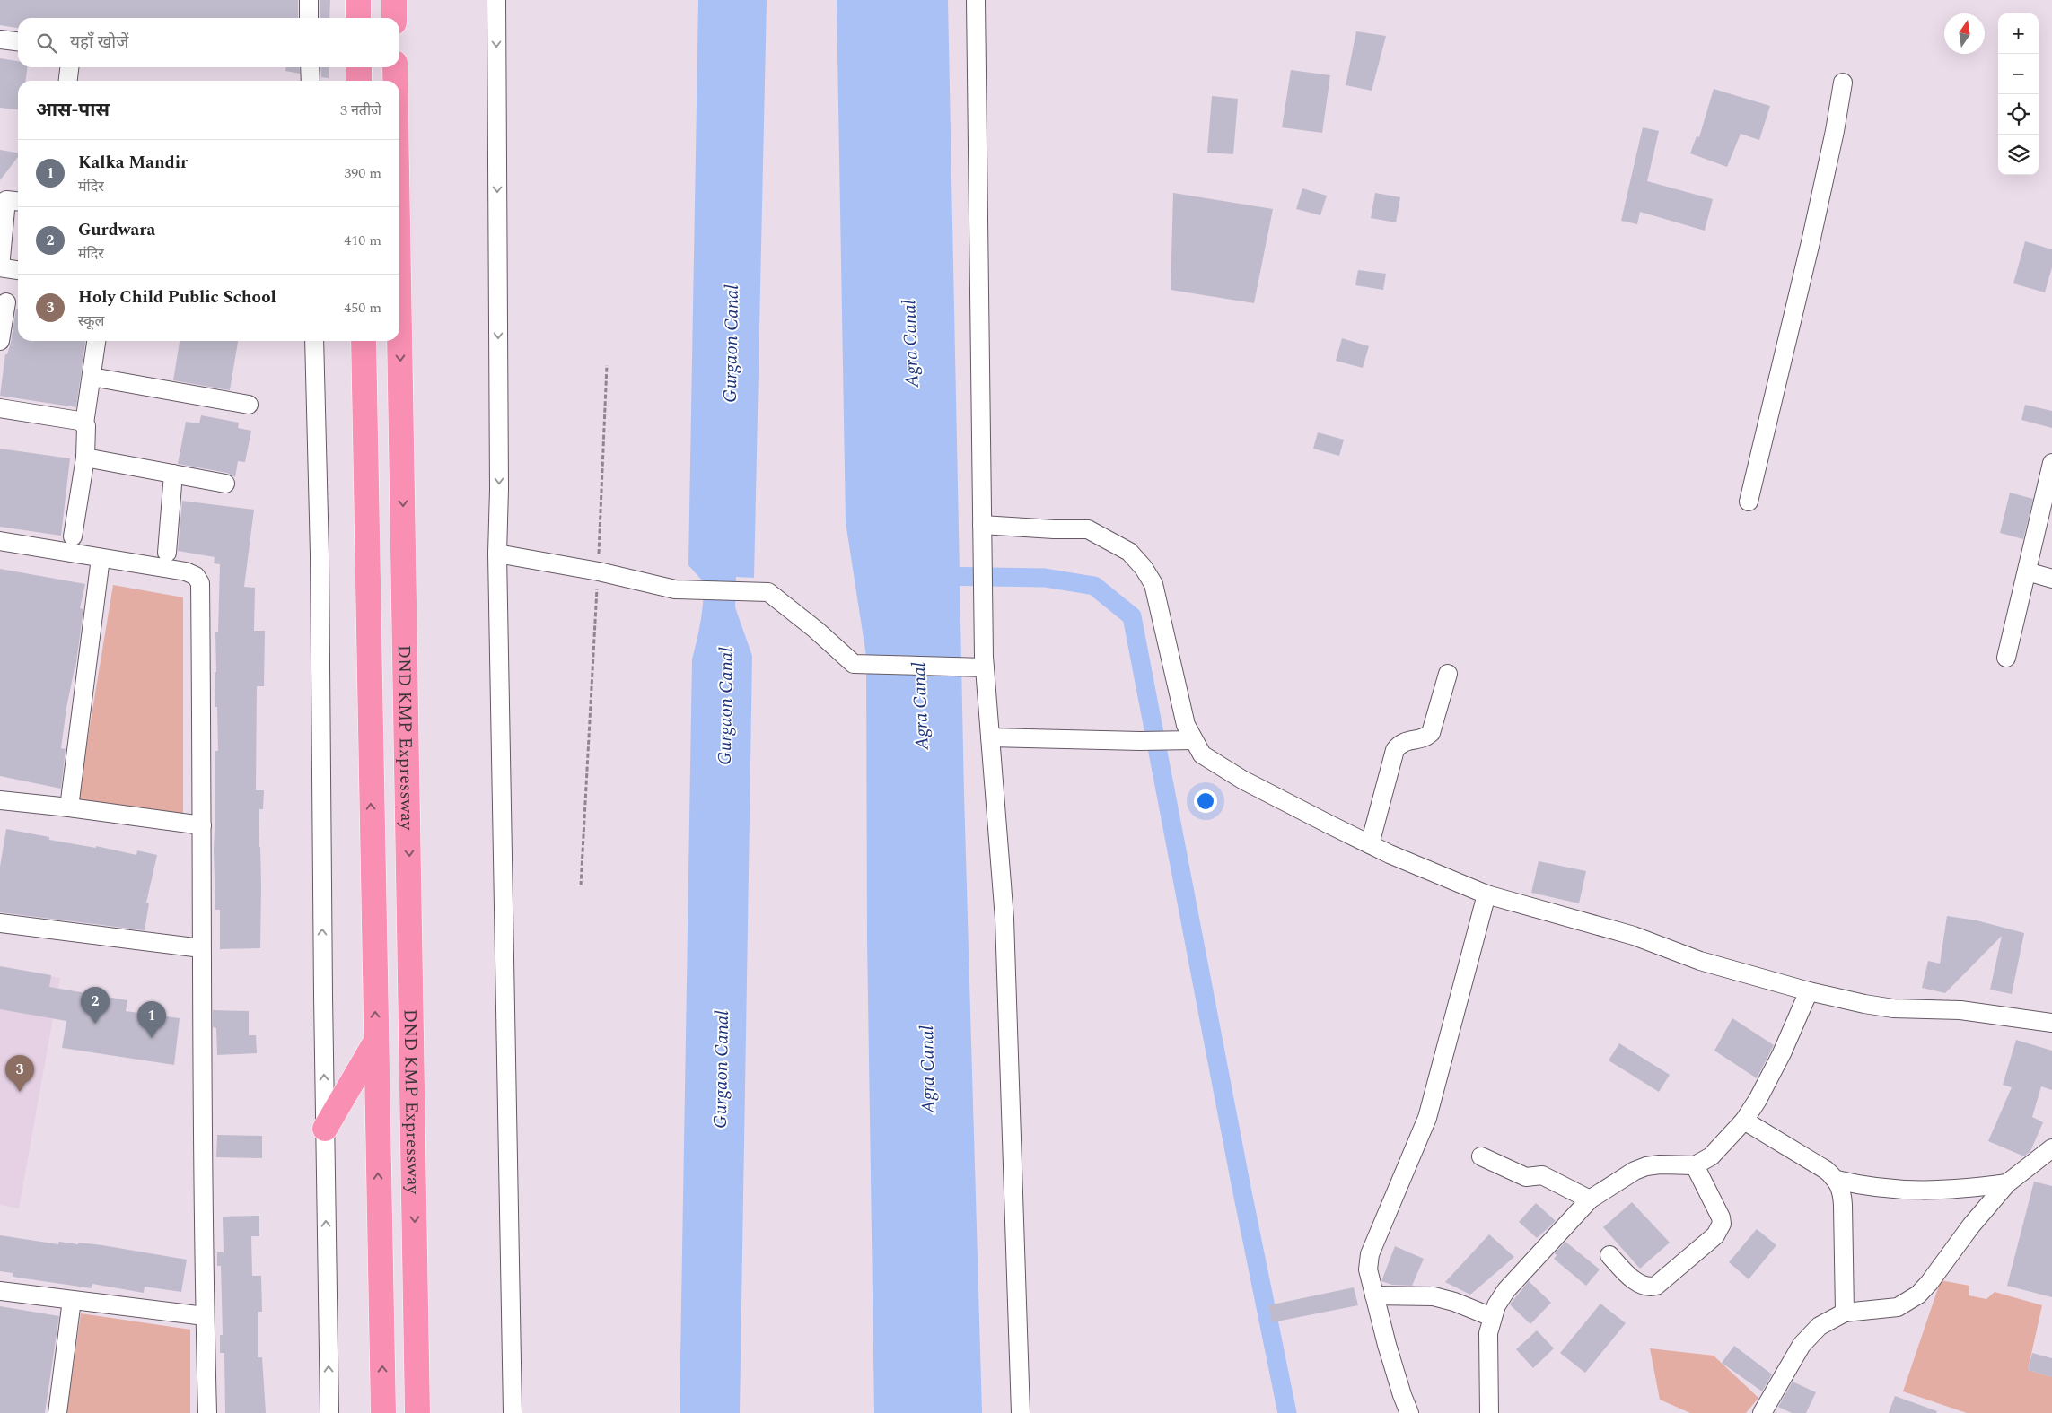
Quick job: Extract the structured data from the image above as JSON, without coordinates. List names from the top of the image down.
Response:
{
  "streets": {
    "highway": ["DND KMP Expressway"]
  },
  "water": ["Gurgaon Canal", "Agra Canal"],
  "north": "top",
  "page": {
    "map_buttons": ["+", "−"],
    "search": "यहाँ खोजें",
    "heading": ["आस-पास", "3 नतीजे"],
    "list": [
      {
        "mark": "1",
        "name": "Kalka Mandir",
        "note": "मंदिर",
        "value": "390 m"
      },
      {
        "mark": "2",
        "name": "Gurdwara",
        "note": "मंदिर",
        "value": "410 m"
      },
      {
        "mark": "3",
        "name": "Holy Child Public School",
        "note": "स्कूल",
        "value": "450 m"
      }
    ],
    "pins": ["2", "1", "3"]
  }
}
